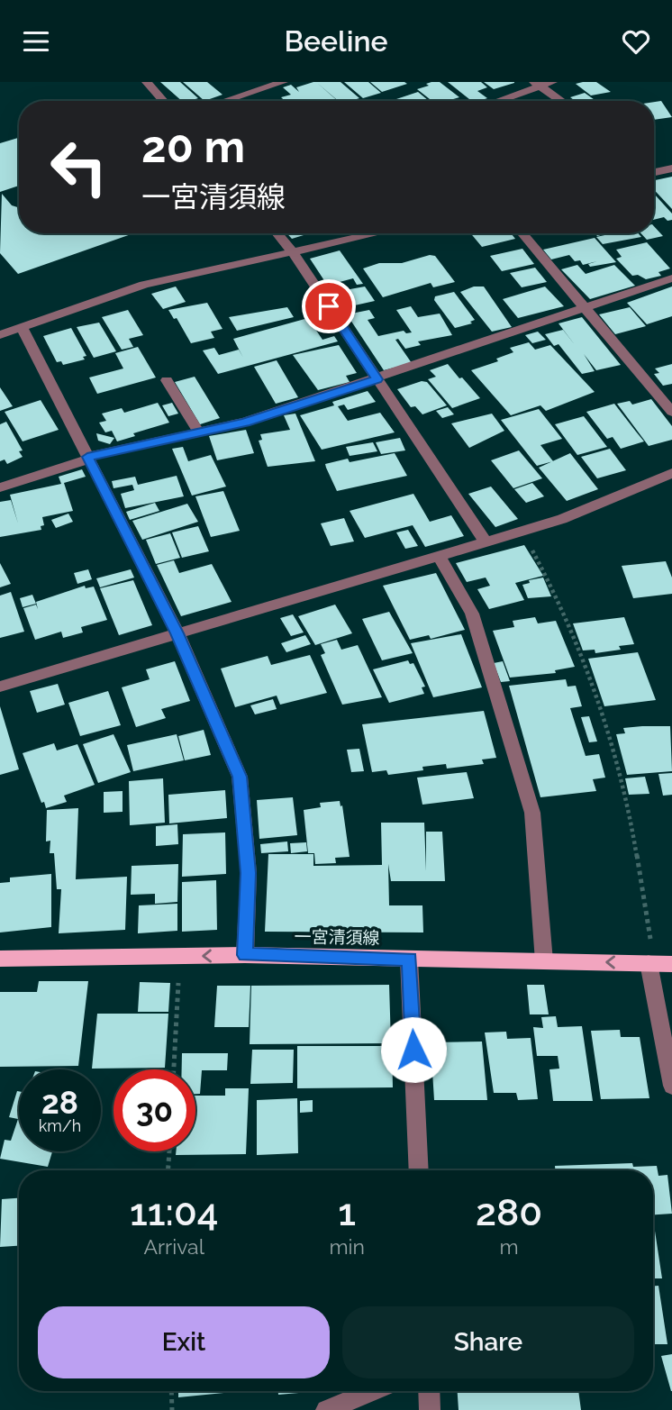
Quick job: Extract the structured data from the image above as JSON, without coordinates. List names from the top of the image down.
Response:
{
  "streets": {
    "main road": ["一宮清須線"]
  },
  "page": {
    "header": "Beeline",
    "turn": ["20 m", "一宮清須線"],
    "speed": "28 km/h",
    "limit": "30",
    "eta": [
      "11:04",
      "Arrival",
      "1",
      "min",
      "280",
      "m"
    ],
    "buttons": ["Exit", "Share"]
  }
}
